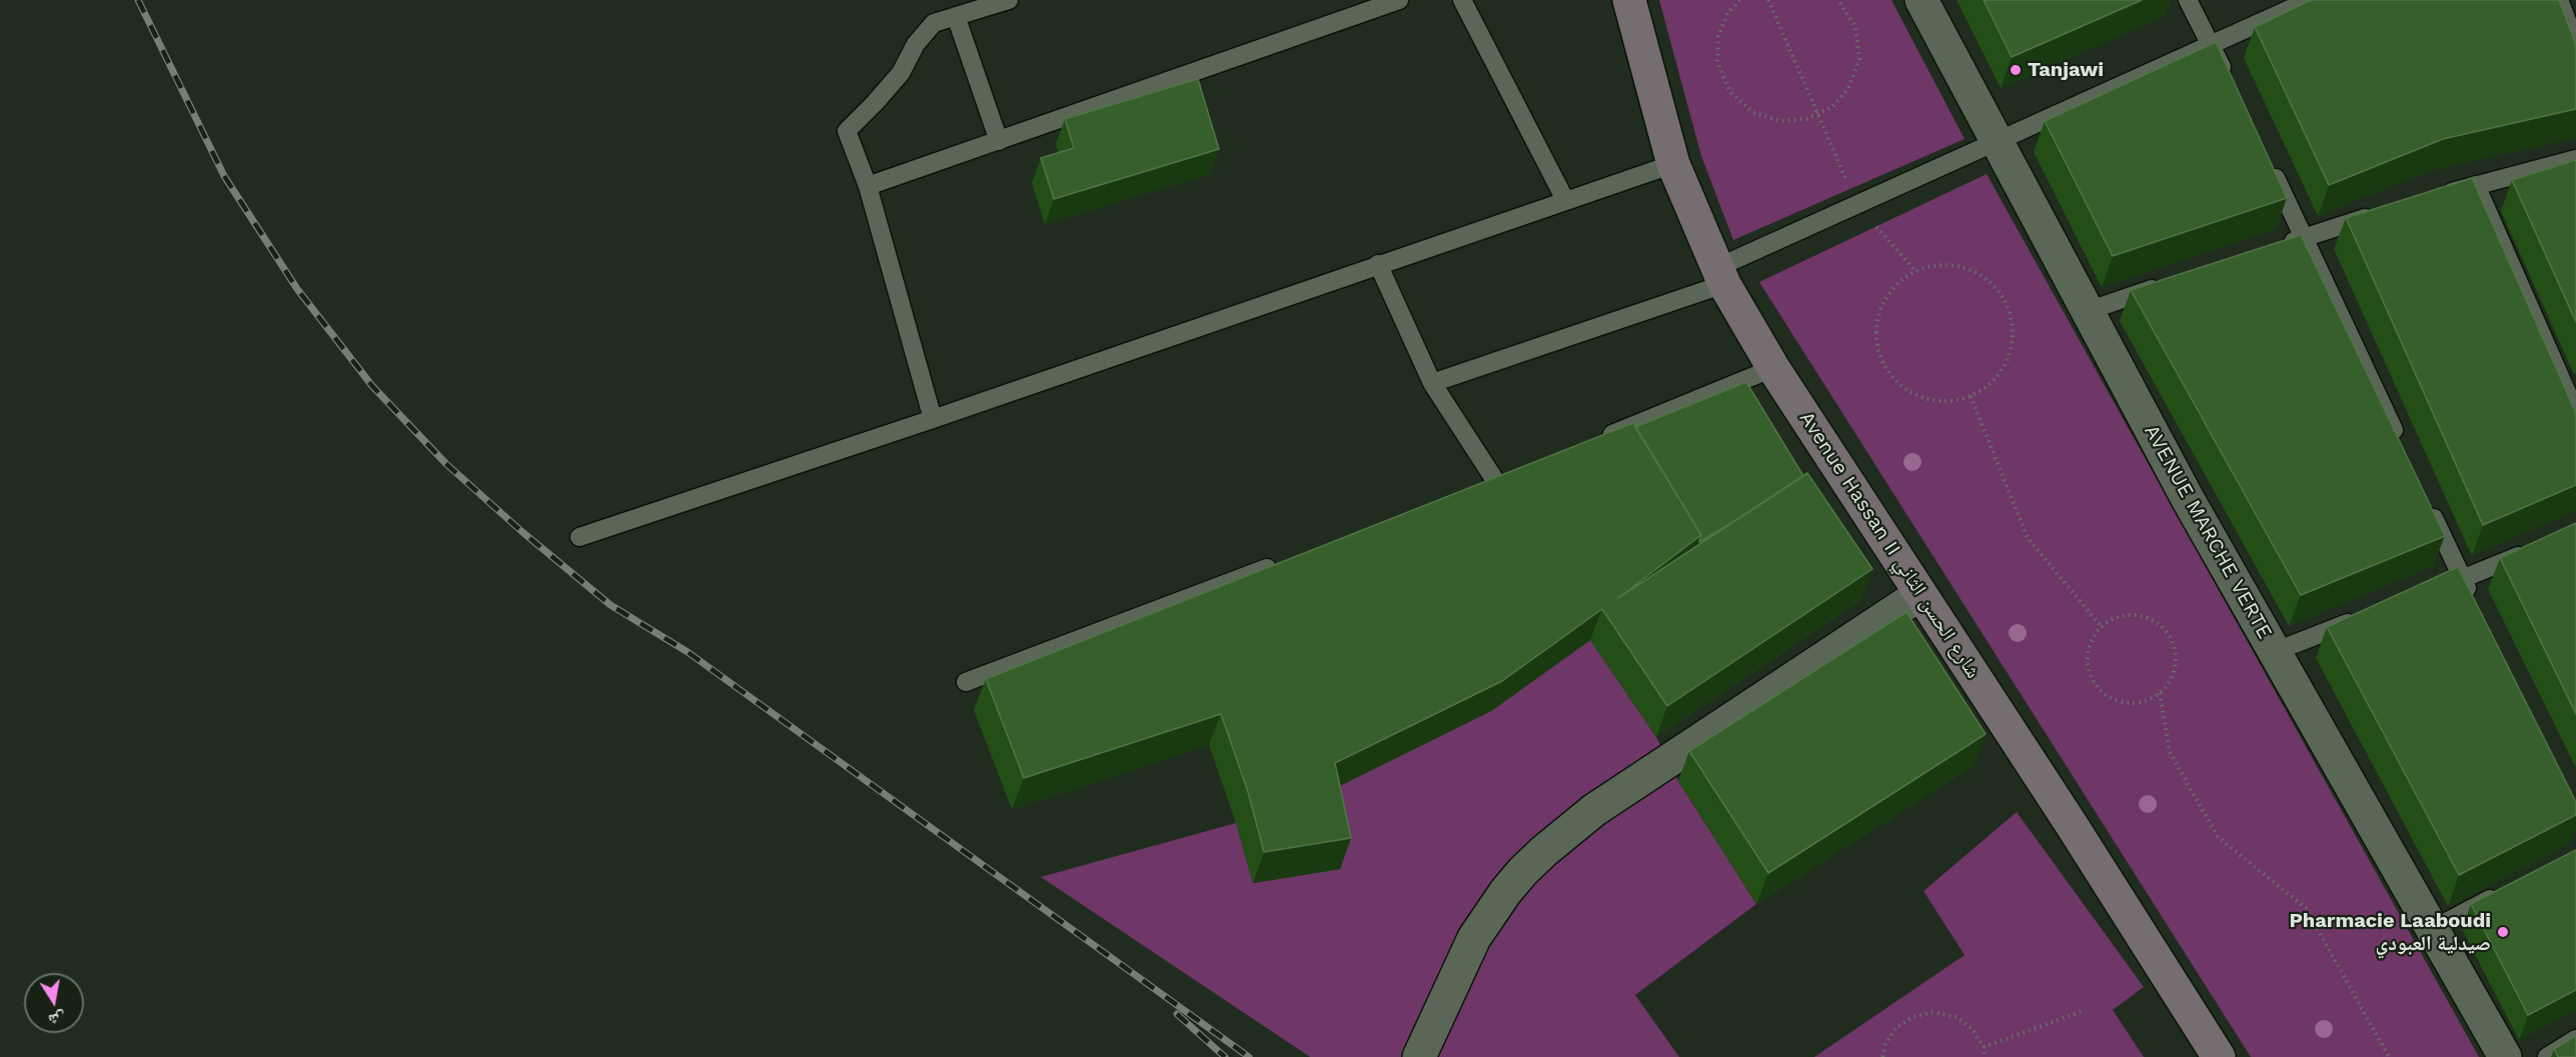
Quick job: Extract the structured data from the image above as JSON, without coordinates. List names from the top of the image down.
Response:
{
  "streets": {
    "street": ["AVENUE MARCHE VERTE", "Avenue Hassan II شارع الحسن الثاني"]
  },
  "places": ["Tanjawi", "Pharmacie Laaboudi صيدلية العبودي"],
  "north": "bottom"
}
